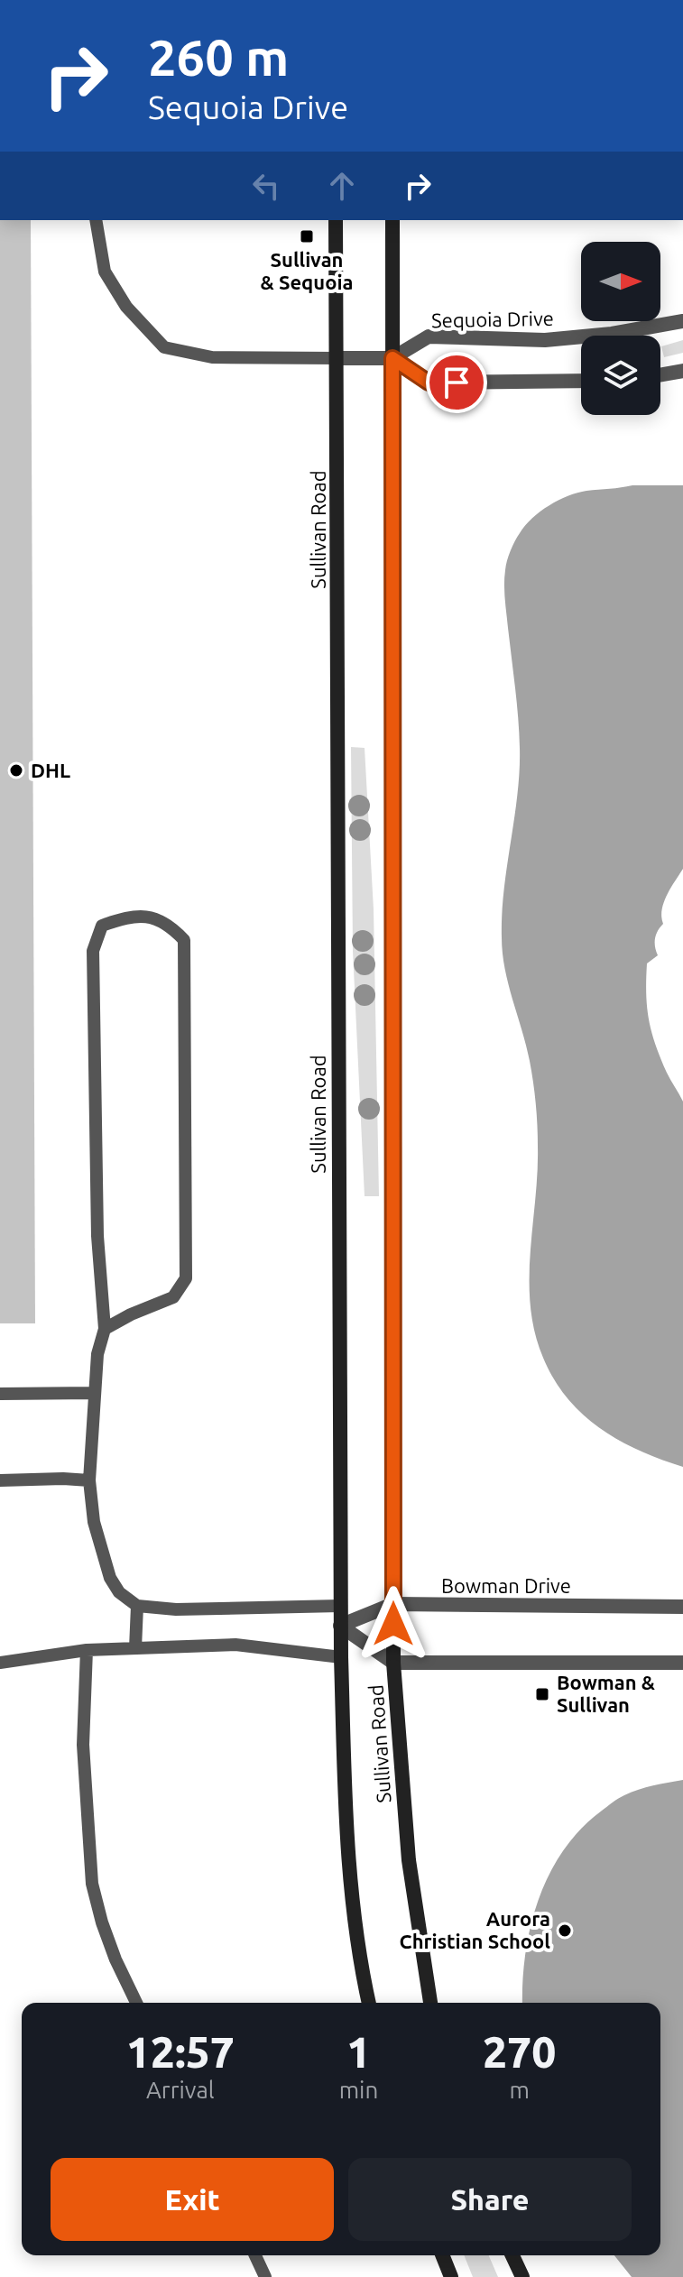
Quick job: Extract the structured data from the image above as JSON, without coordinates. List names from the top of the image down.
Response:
{
  "streets": {
    "street": ["Sequoia Drive", "Sullivan Road", "Bowman Drive"]
  },
  "crossings": [
    ["Sequoia Drive", "Sullivan Road"],
    ["Sullivan Road", "Bowman Drive"]
  ],
  "places": {
    "transit": ["Sullivan & Sequoia", "Bowman & Sullivan"],
    "other": ["DHL", "Aurora Christian School"]
  },
  "north": "right",
  "page": {
    "turn": ["260 m", "Sequoia Drive"],
    "eta": [
      "12:57",
      "Arrival",
      "1",
      "min",
      "270",
      "m"
    ],
    "buttons": ["Exit", "Share"]
  }
}
